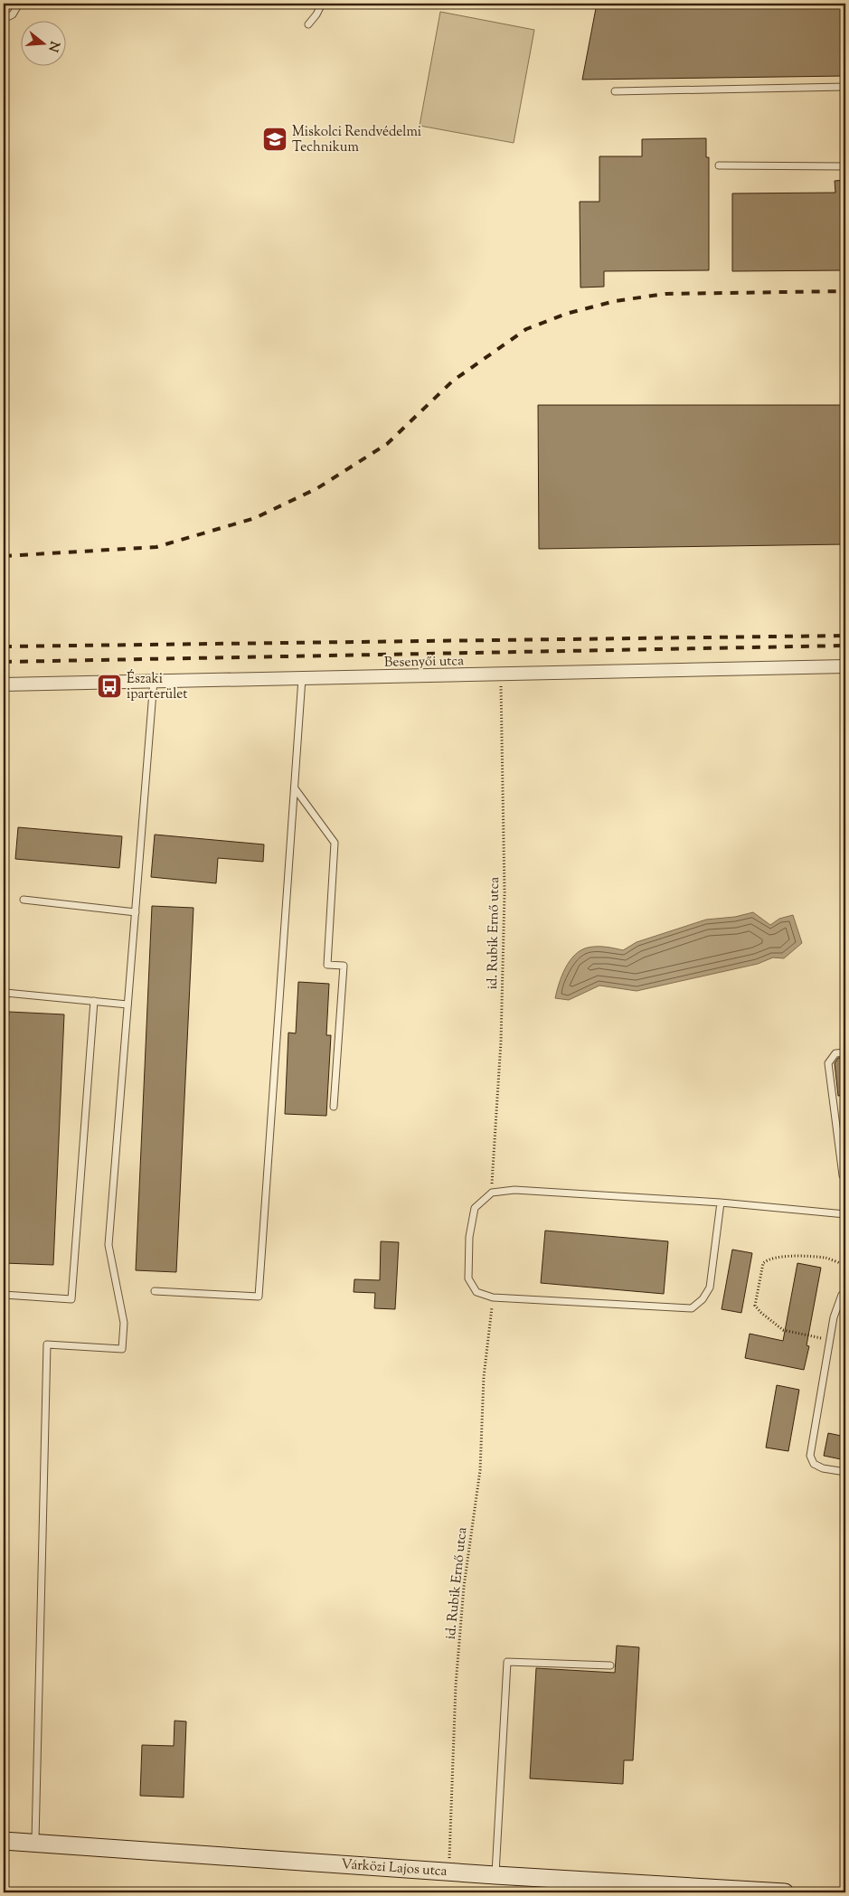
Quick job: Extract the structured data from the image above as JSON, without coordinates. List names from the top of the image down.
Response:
{
  "streets": {
    "main road": ["Várközi Lajos utca"],
    "street": ["Besenyői utca"],
    "path": ["id. Rubik Ernő utca"]
  },
  "crossings": [
    ["Besenyői utca", "id. Rubik Ernő utca"],
    ["id. Rubik Ernő utca", "Várközi Lajos utca"]
  ],
  "places": {
    "school or university": ["Miskolci Rendvédelmi Technikum"],
    "bus stop": ["Északi iparterület"]
  },
  "north": "right"
}
